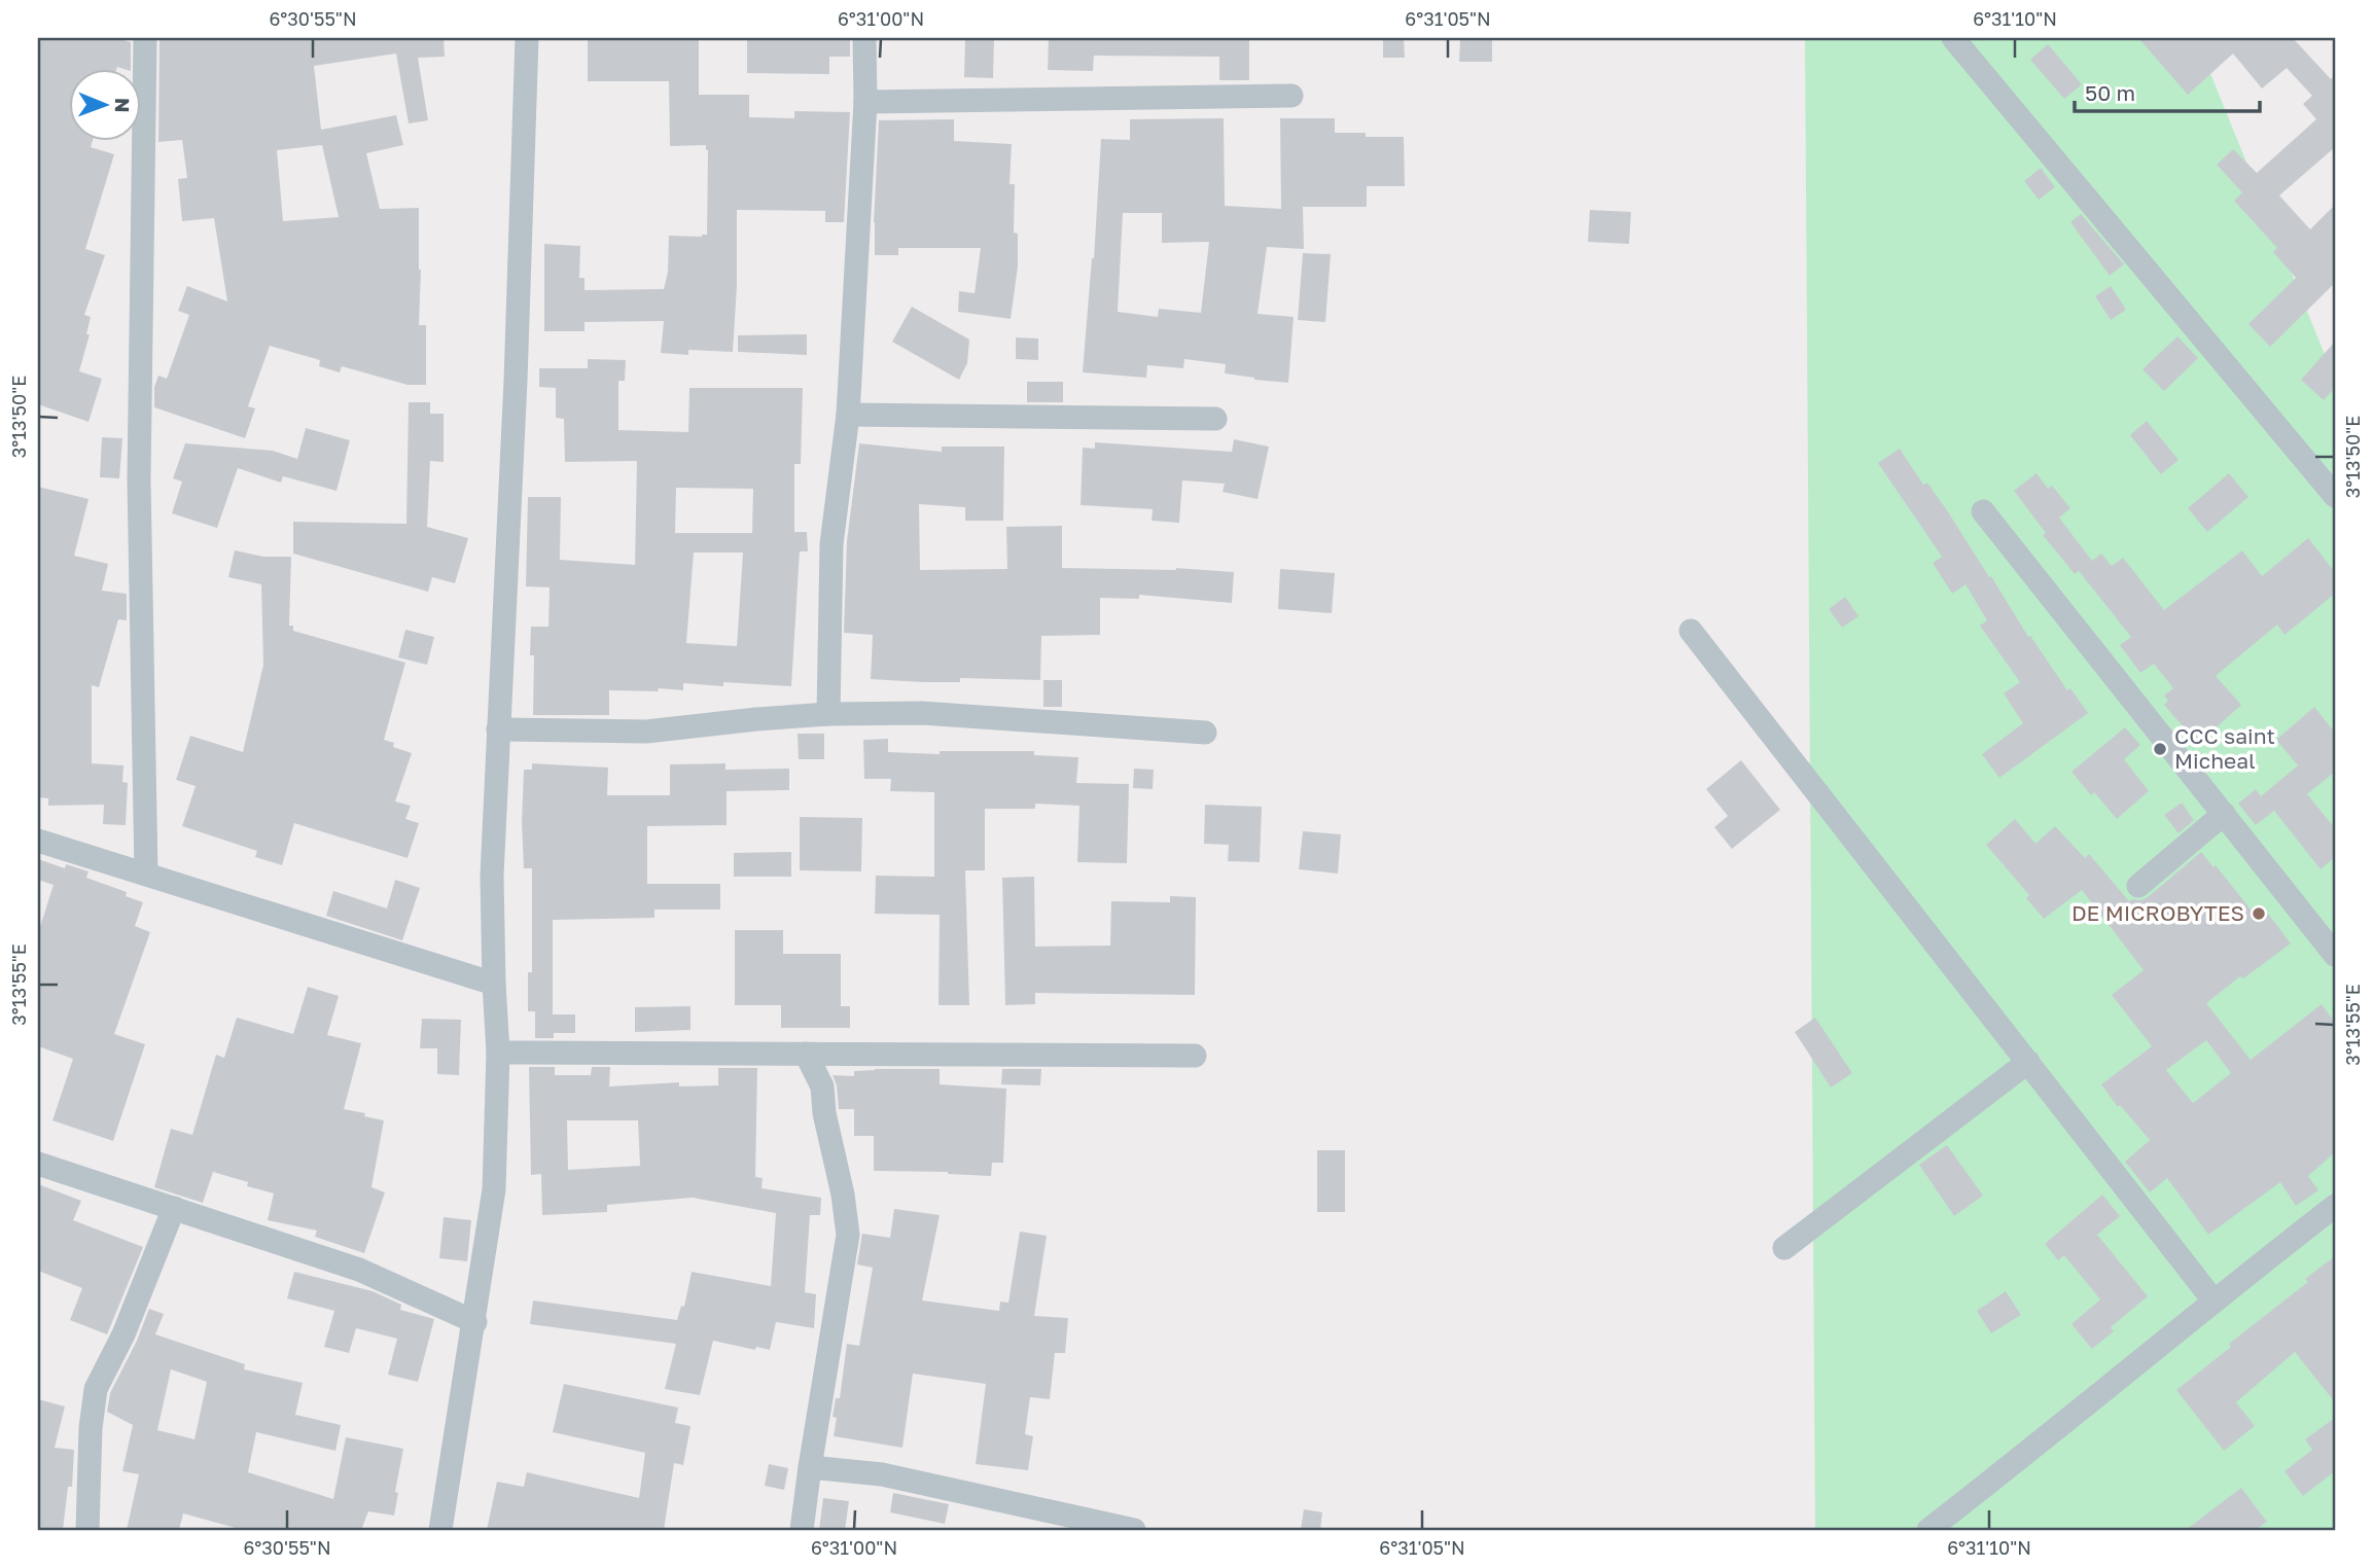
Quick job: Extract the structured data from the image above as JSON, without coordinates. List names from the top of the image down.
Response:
{
  "places": ["CCC saint Micheal", "DE MICROBYTES"],
  "scale_bar": "50 m",
  "north": "right",
  "coordinates": [
    "6°30'55\"N",
    "6°31'00\"N",
    "6°31'05\"N",
    "6°31'10\"N",
    "3°13'50\"E",
    "3°13'55\"E"
  ]
}
